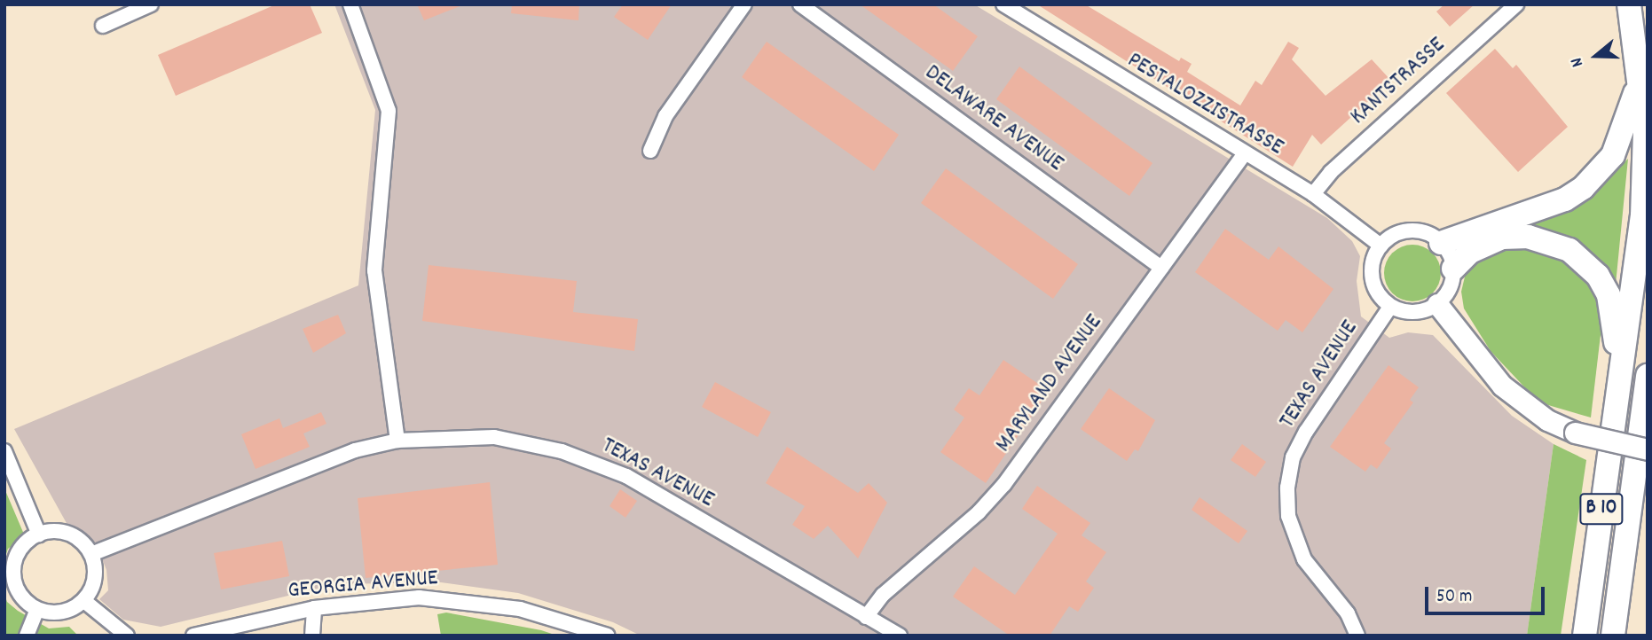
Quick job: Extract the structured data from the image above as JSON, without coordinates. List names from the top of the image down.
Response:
{
  "streets": {
    "highway": ["B 10"],
    "street": [
      "KANTSTRASSE",
      "PESTALOZZISTRASSE",
      "DELAWARE AVENUE",
      "TEXAS AVENUE",
      "MARYLAND AVENUE",
      "GEORGIA AVENUE"
    ]
  },
  "crossings": [
    ["KANTSTRASSE", "PESTALOZZISTRASSE"],
    ["PESTALOZZISTRASSE", "TEXAS AVENUE"],
    ["PESTALOZZISTRASSE", "MARYLAND AVENUE"],
    ["DELAWARE AVENUE", "MARYLAND AVENUE"],
    ["TEXAS AVENUE", "MARYLAND AVENUE"]
  ],
  "scale_bar": "50 m",
  "north": "left"
}
